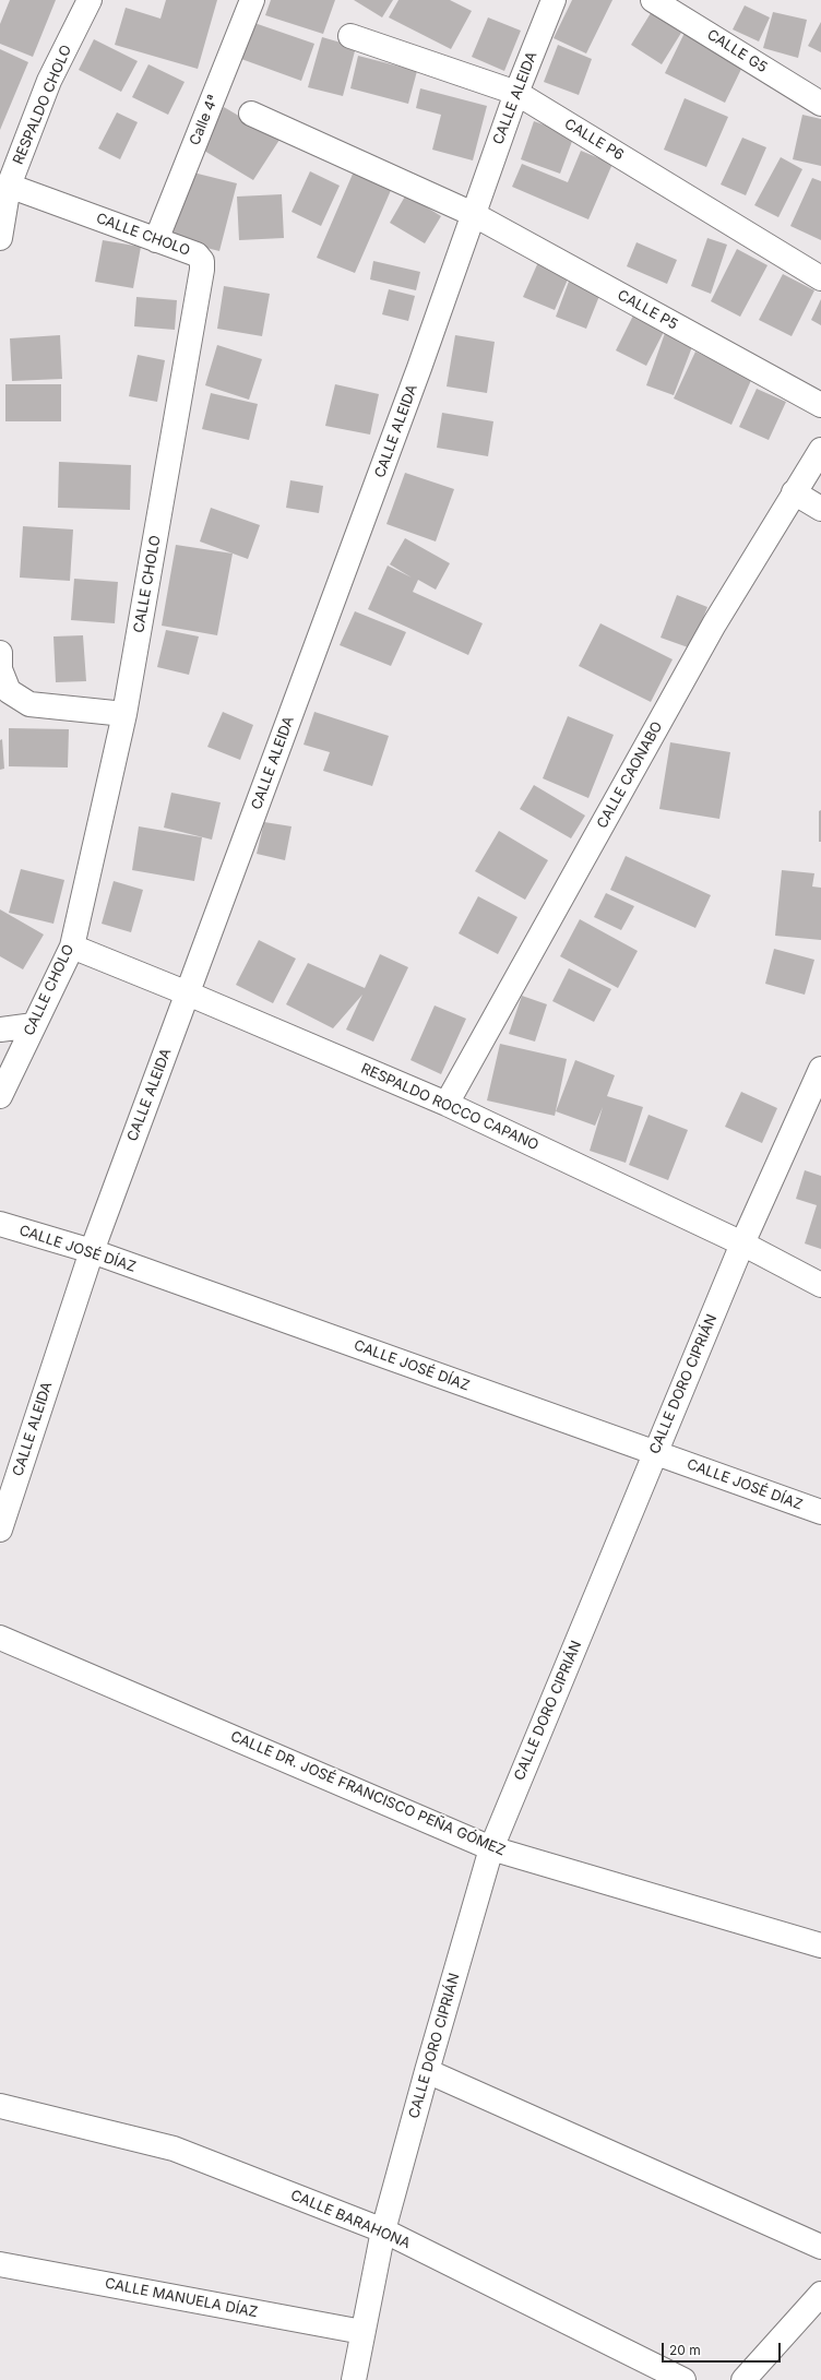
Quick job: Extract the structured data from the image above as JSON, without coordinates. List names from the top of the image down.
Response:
{
  "streets": {
    "street": [
      "CALLE G5",
      "CALLE ALEIDA",
      "RESPALDO CHOLO",
      "Calle 4ª",
      "CALLE P6",
      "CALLE CHOLO",
      "CALLE P5",
      "CALLE CAONABO",
      "RESPALDO ROCCO CAPANO",
      "CALLE JOSÉ DÍAZ",
      "CALLE DORO CIPRIÁN",
      "CALLE DR. JOSÉ FRANCISCO PEÑA GÓMEZ",
      "CALLE BARAHONA",
      "CALLE MANUELA DÍAZ"
    ]
  },
  "crossings": [
    ["CALLE ALEIDA", "CALLE P6"],
    ["CALLE ALEIDA", "CALLE P5"],
    ["CALLE ALEIDA", "RESPALDO ROCCO CAPANO"],
    ["CALLE ALEIDA", "CALLE JOSÉ DÍAZ"],
    ["RESPALDO CHOLO", "CALLE CHOLO"],
    ["Calle 4ª", "CALLE CHOLO"],
    ["CALLE CHOLO", "RESPALDO ROCCO CAPANO"],
    ["CALLE CAONABO", "RESPALDO ROCCO CAPANO"],
    ["RESPALDO ROCCO CAPANO", "CALLE DORO CIPRIÁN"],
    ["CALLE JOSÉ DÍAZ", "CALLE DORO CIPRIÁN"],
    ["CALLE DORO CIPRIÁN", "CALLE DR. JOSÉ FRANCISCO PEÑA GÓMEZ"],
    ["CALLE DORO CIPRIÁN", "CALLE BARAHONA"],
    ["CALLE DORO CIPRIÁN", "CALLE MANUELA DÍAZ"]
  ],
  "scale_bar": "20 m"
}
